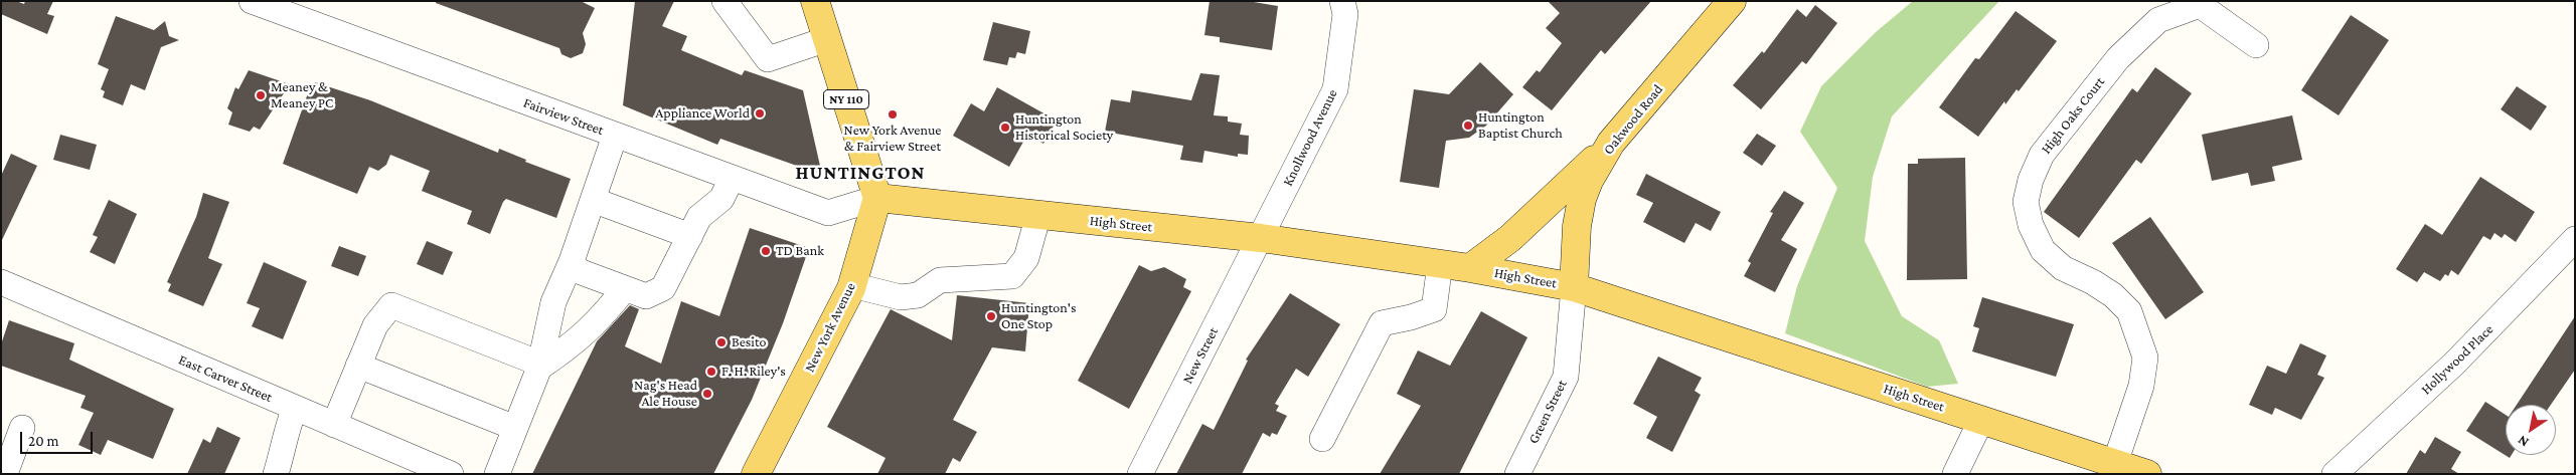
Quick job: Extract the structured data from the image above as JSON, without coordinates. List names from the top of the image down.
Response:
{
  "streets": {
    "main road": [
      "NY 110",
      "Oakwood Road",
      "High Street",
      "New York Avenue"
    ],
    "street": [
      "High Oaks Court",
      "Fairview Street",
      "Knollwood Avenue",
      "New Street",
      "Hollywood Place",
      "East Carver Street",
      "Green Street"
    ]
  },
  "crossings": [
    ["NY 110", "Fairview Street"],
    ["NY 110", "High Street"],
    ["NY 110", "New York Avenue"],
    ["High Oaks Court", "High Street"],
    ["Fairview Street", "High Street"],
    ["Fairview Street", "New York Avenue"],
    ["Oakwood Road", "High Street"],
    ["Oakwood Road", "Green Street"],
    ["Knollwood Avenue", "High Street"],
    ["Knollwood Avenue", "New Street"],
    ["High Street", "New York Avenue"],
    ["High Street", "New Street"],
    ["High Street", "Green Street"]
  ],
  "districts": ["HUNTINGTON"],
  "places": [
    "Meaney & Meaney PC",
    "Appliance World",
    "New York Avenue & Fairview Street",
    "Huntington Baptist Church",
    "Huntington Historical Society",
    "TD Bank",
    "Huntington's One Stop",
    "Besito",
    "F. H. Riley's",
    "Nag's Head Ale House"
  ],
  "scale_bar": "20 m",
  "north": "bottom left"
}
